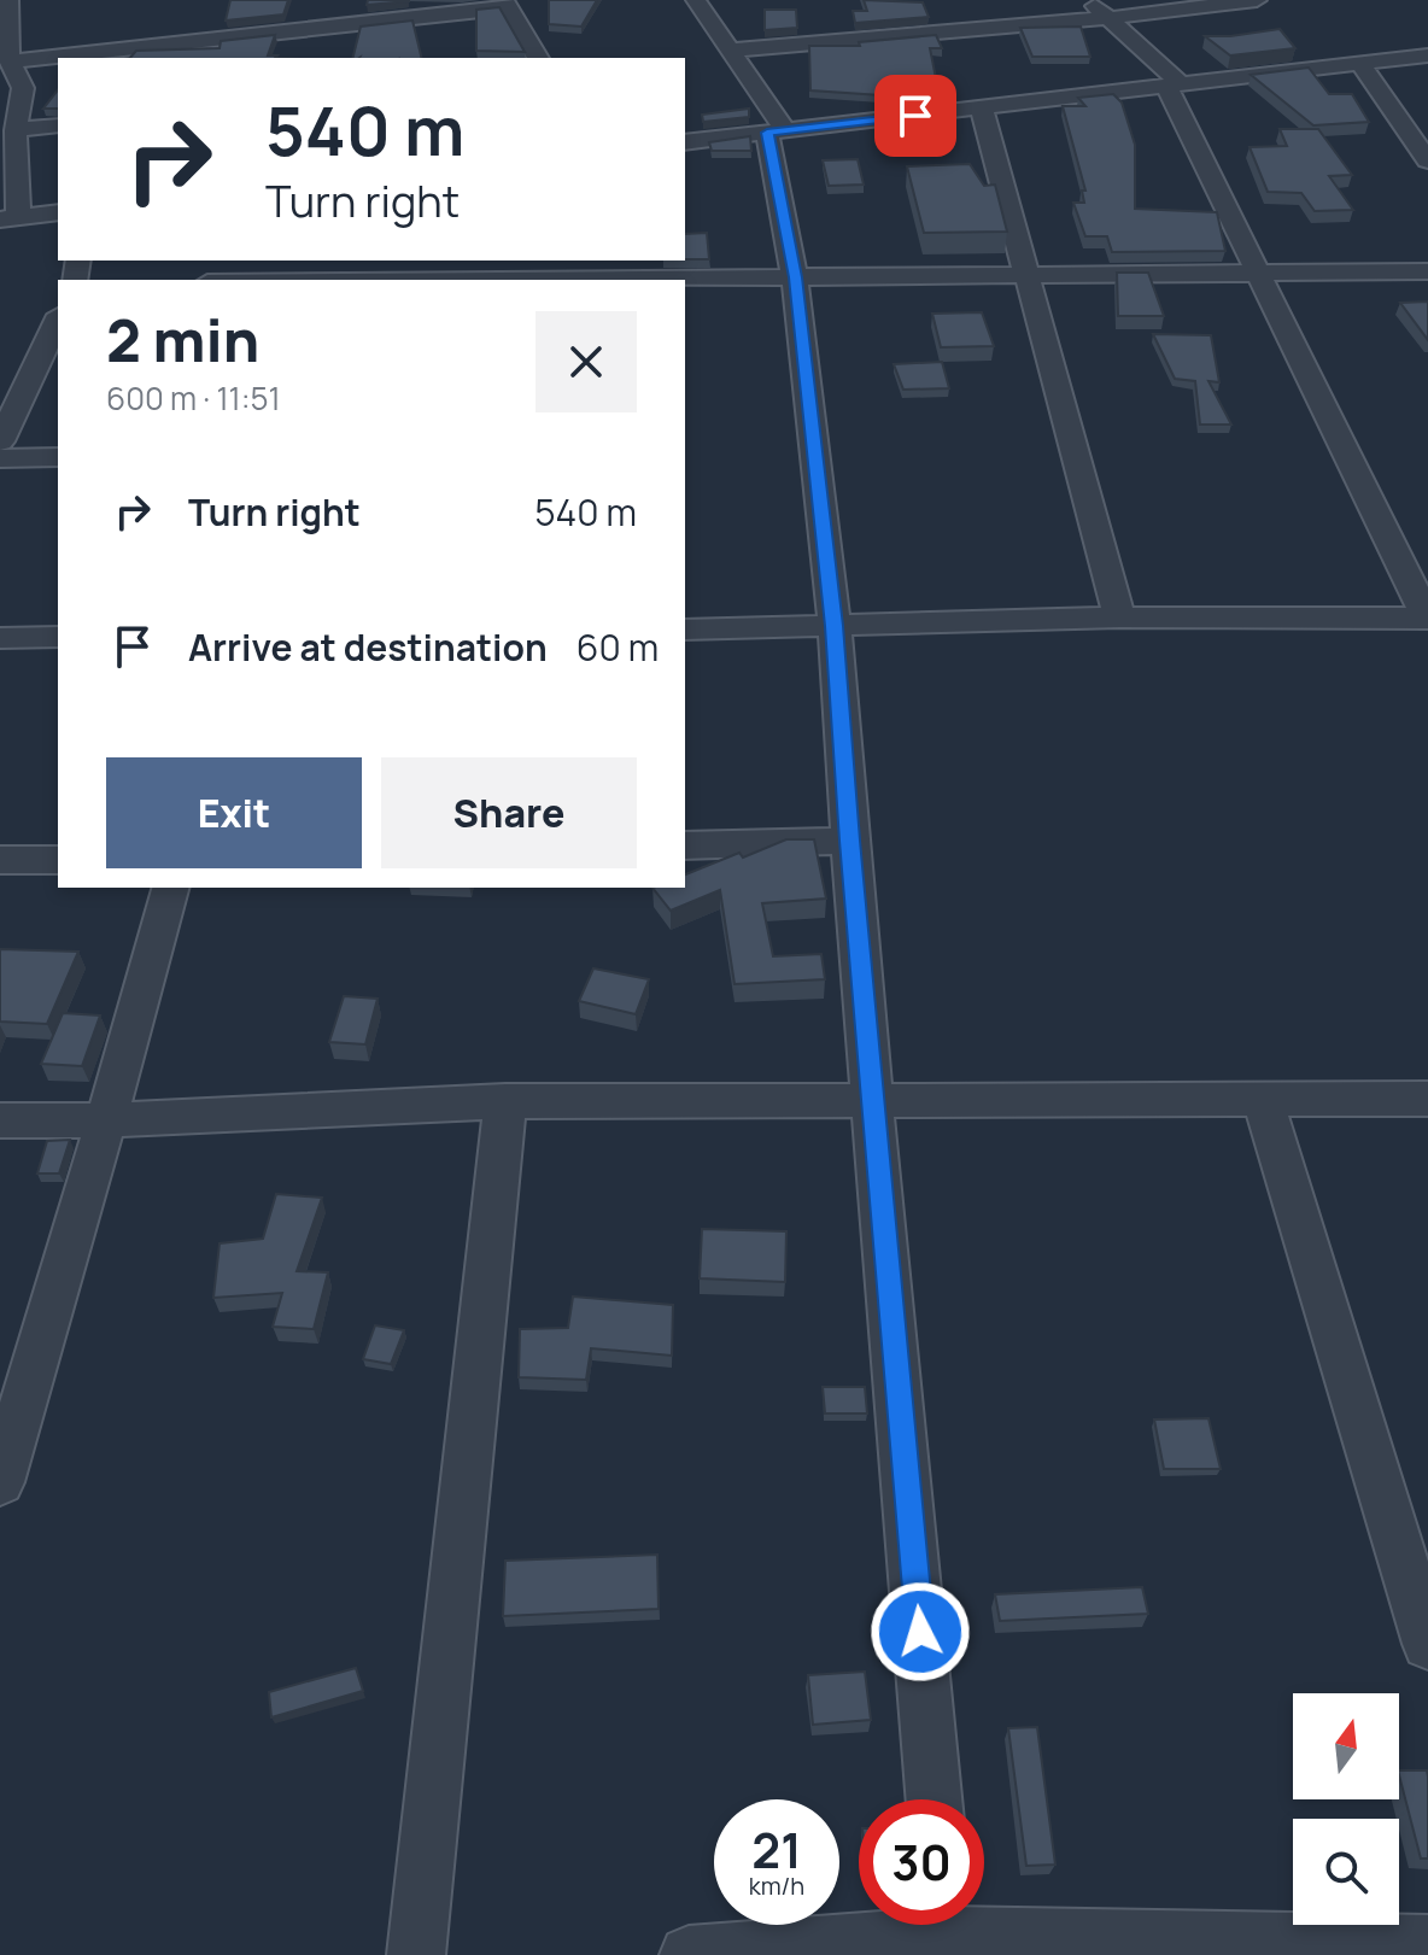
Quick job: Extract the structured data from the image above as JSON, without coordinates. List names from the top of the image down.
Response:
{
  "north": "top",
  "page": {
    "turn": ["540 m", "Turn right"],
    "heading": ["2 min", "600 m · 11:51"],
    "list": [
      {
        "name": "Turn right",
        "value": "540 m"
      },
      {
        "name": "Arrive at destination",
        "value": "60 m"
      }
    ],
    "buttons": ["Exit", "Share"],
    "speed": "21 km/h",
    "limit": "30"
  }
}
